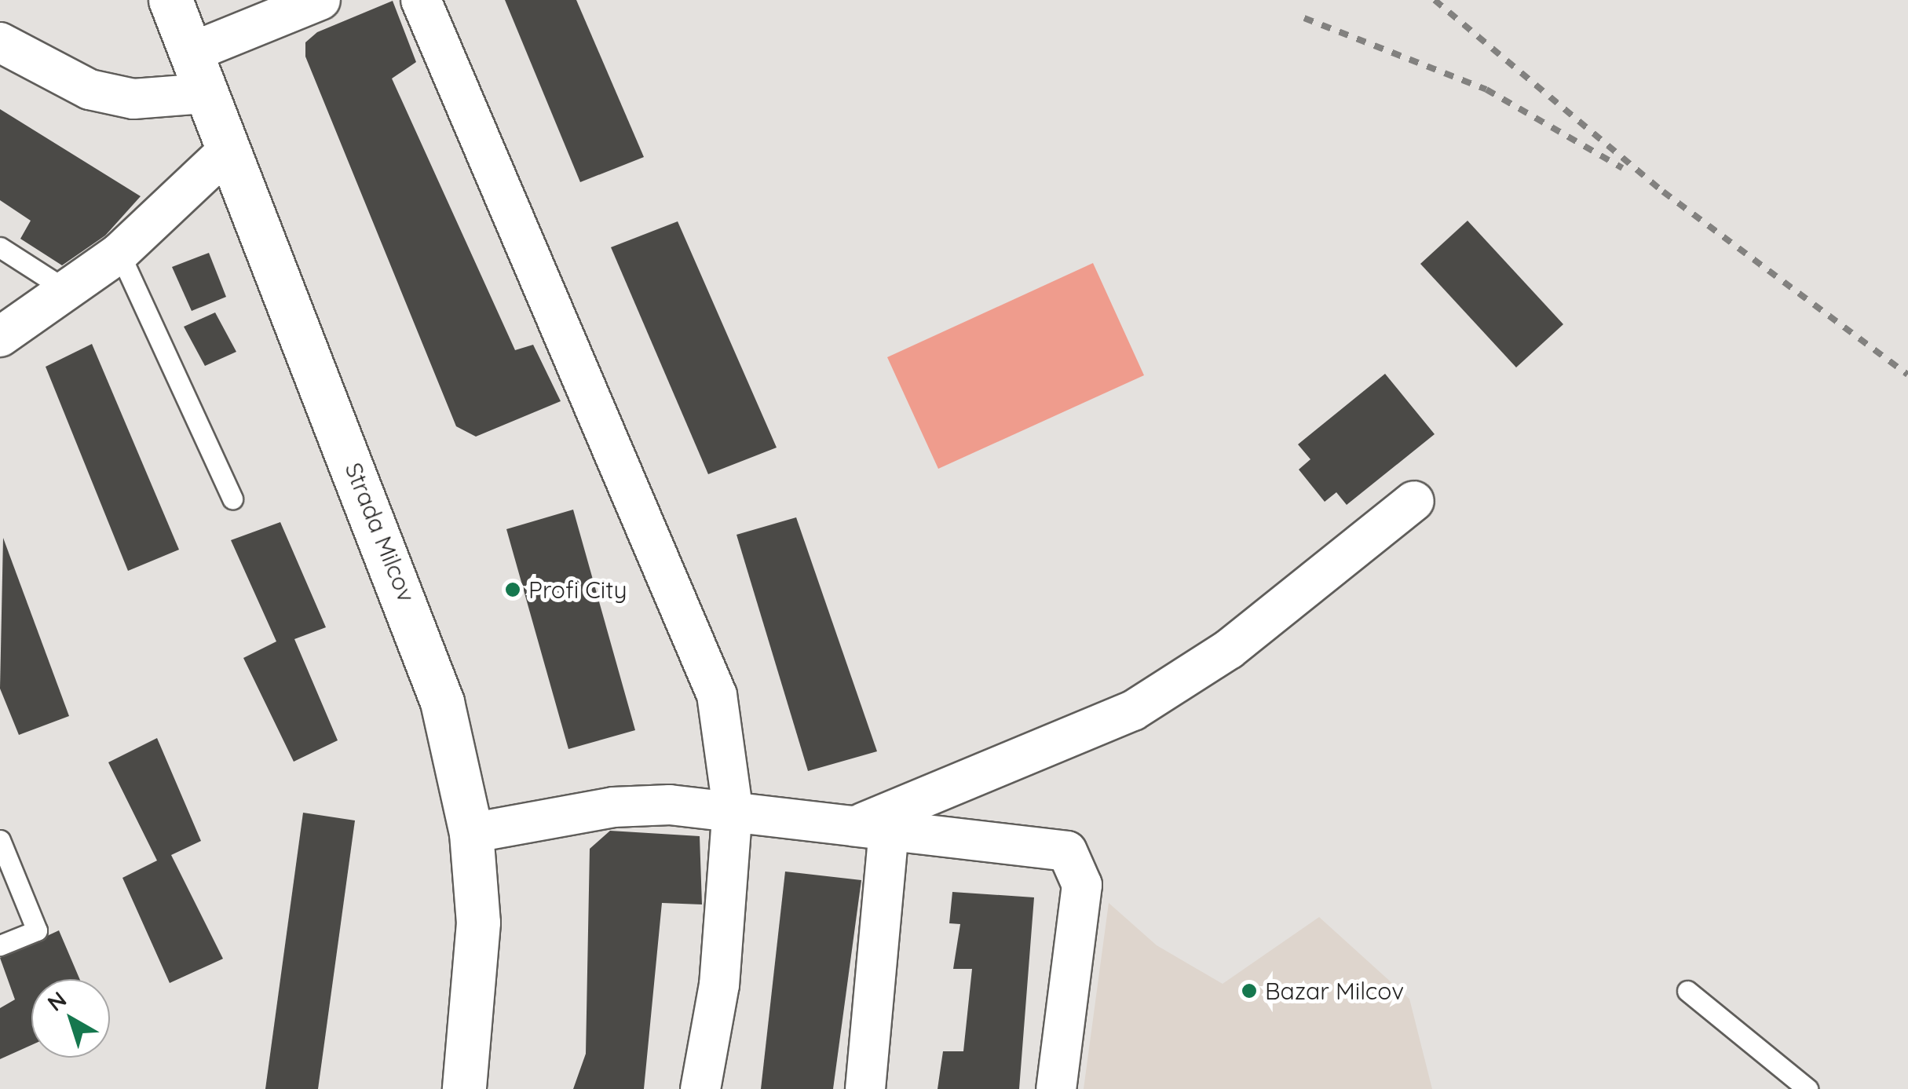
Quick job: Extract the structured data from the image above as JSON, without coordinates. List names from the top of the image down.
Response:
{
  "streets": {
    "main road": ["Strada Milcov"]
  },
  "places": ["Profi City", "Bazar Milcov"],
  "north": "top left"
}
